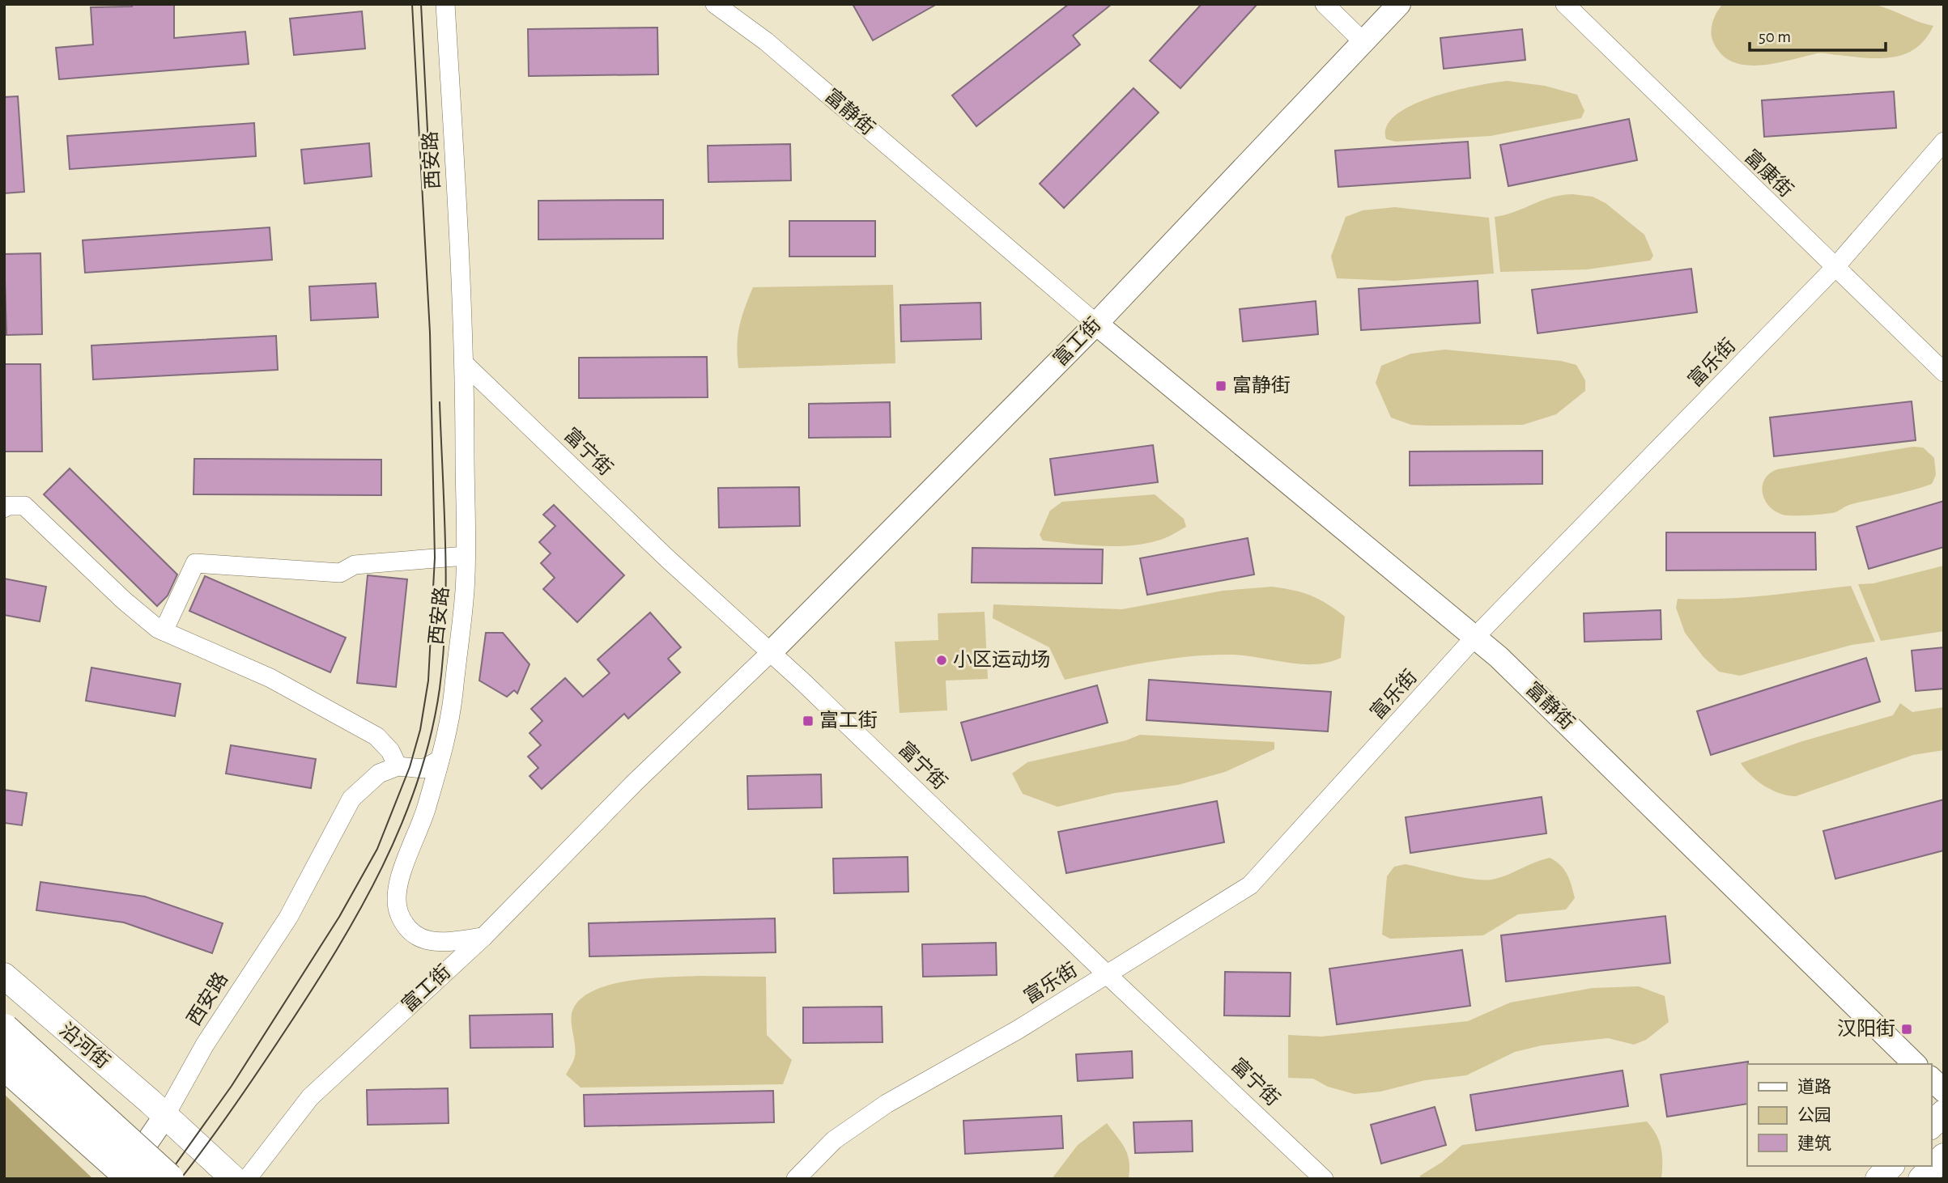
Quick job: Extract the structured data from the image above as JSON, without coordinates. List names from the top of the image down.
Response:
{
  "streets": {
    "main road": ["沿河街"],
    "street": [
      "富静街",
      "西安路",
      "富康街",
      "富工街",
      "富乐街",
      "富宁街"
    ]
  },
  "crossings": [
    ["富静街", "富工街"],
    ["富静街", "富乐街"],
    ["西安路", "富工街"],
    ["西安路", "富宁街"],
    ["西安路", "沿河街"],
    ["富康街", "富乐街"],
    ["富工街", "富宁街"],
    ["富乐街", "富宁街"]
  ],
  "places": {
    "transit": ["富静街", "富工街", "汉阳街"],
    "other": ["小区运动场"]
  },
  "legend": ["道路", "公园", "建筑"],
  "scale_bar": "50 m"
}
